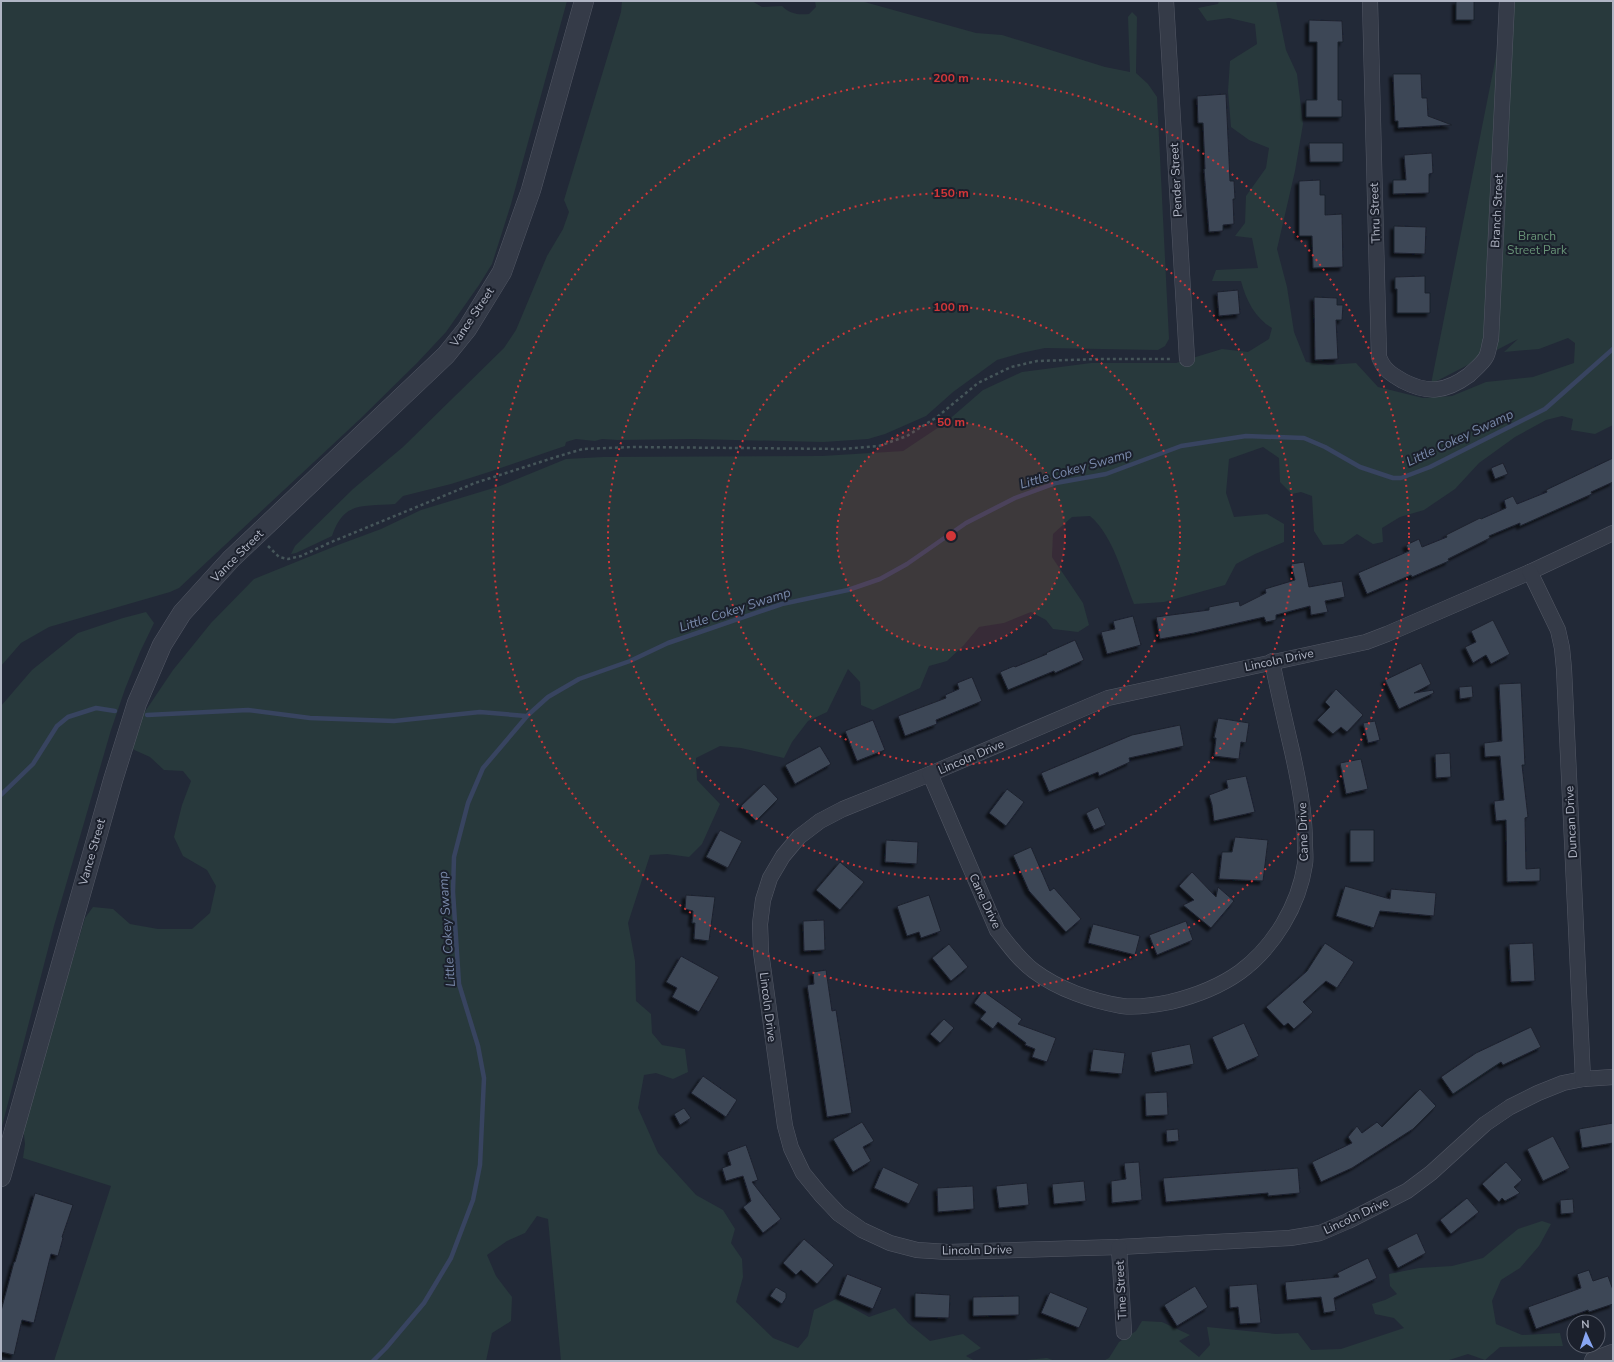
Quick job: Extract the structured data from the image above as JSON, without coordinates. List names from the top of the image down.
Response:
{
  "streets": {
    "street": [
      "Pender Street",
      "Branch Street",
      "Thru Street",
      "Vance Street",
      "Lincoln Drive",
      "Duncan Drive",
      "Cane Drive",
      "Tine Street"
    ]
  },
  "crossings": [
    ["Branch Street", "Thru Street"],
    ["Lincoln Drive", "Duncan Drive"],
    ["Lincoln Drive", "Cane Drive"],
    ["Lincoln Drive", "Tine Street"]
  ],
  "water": ["Little Cokey Swamp"],
  "parks": ["Branch Street Park"],
  "north": "top",
  "rings": [
    "200 m",
    "150 m",
    "100 m",
    "50 m"
  ]
}
